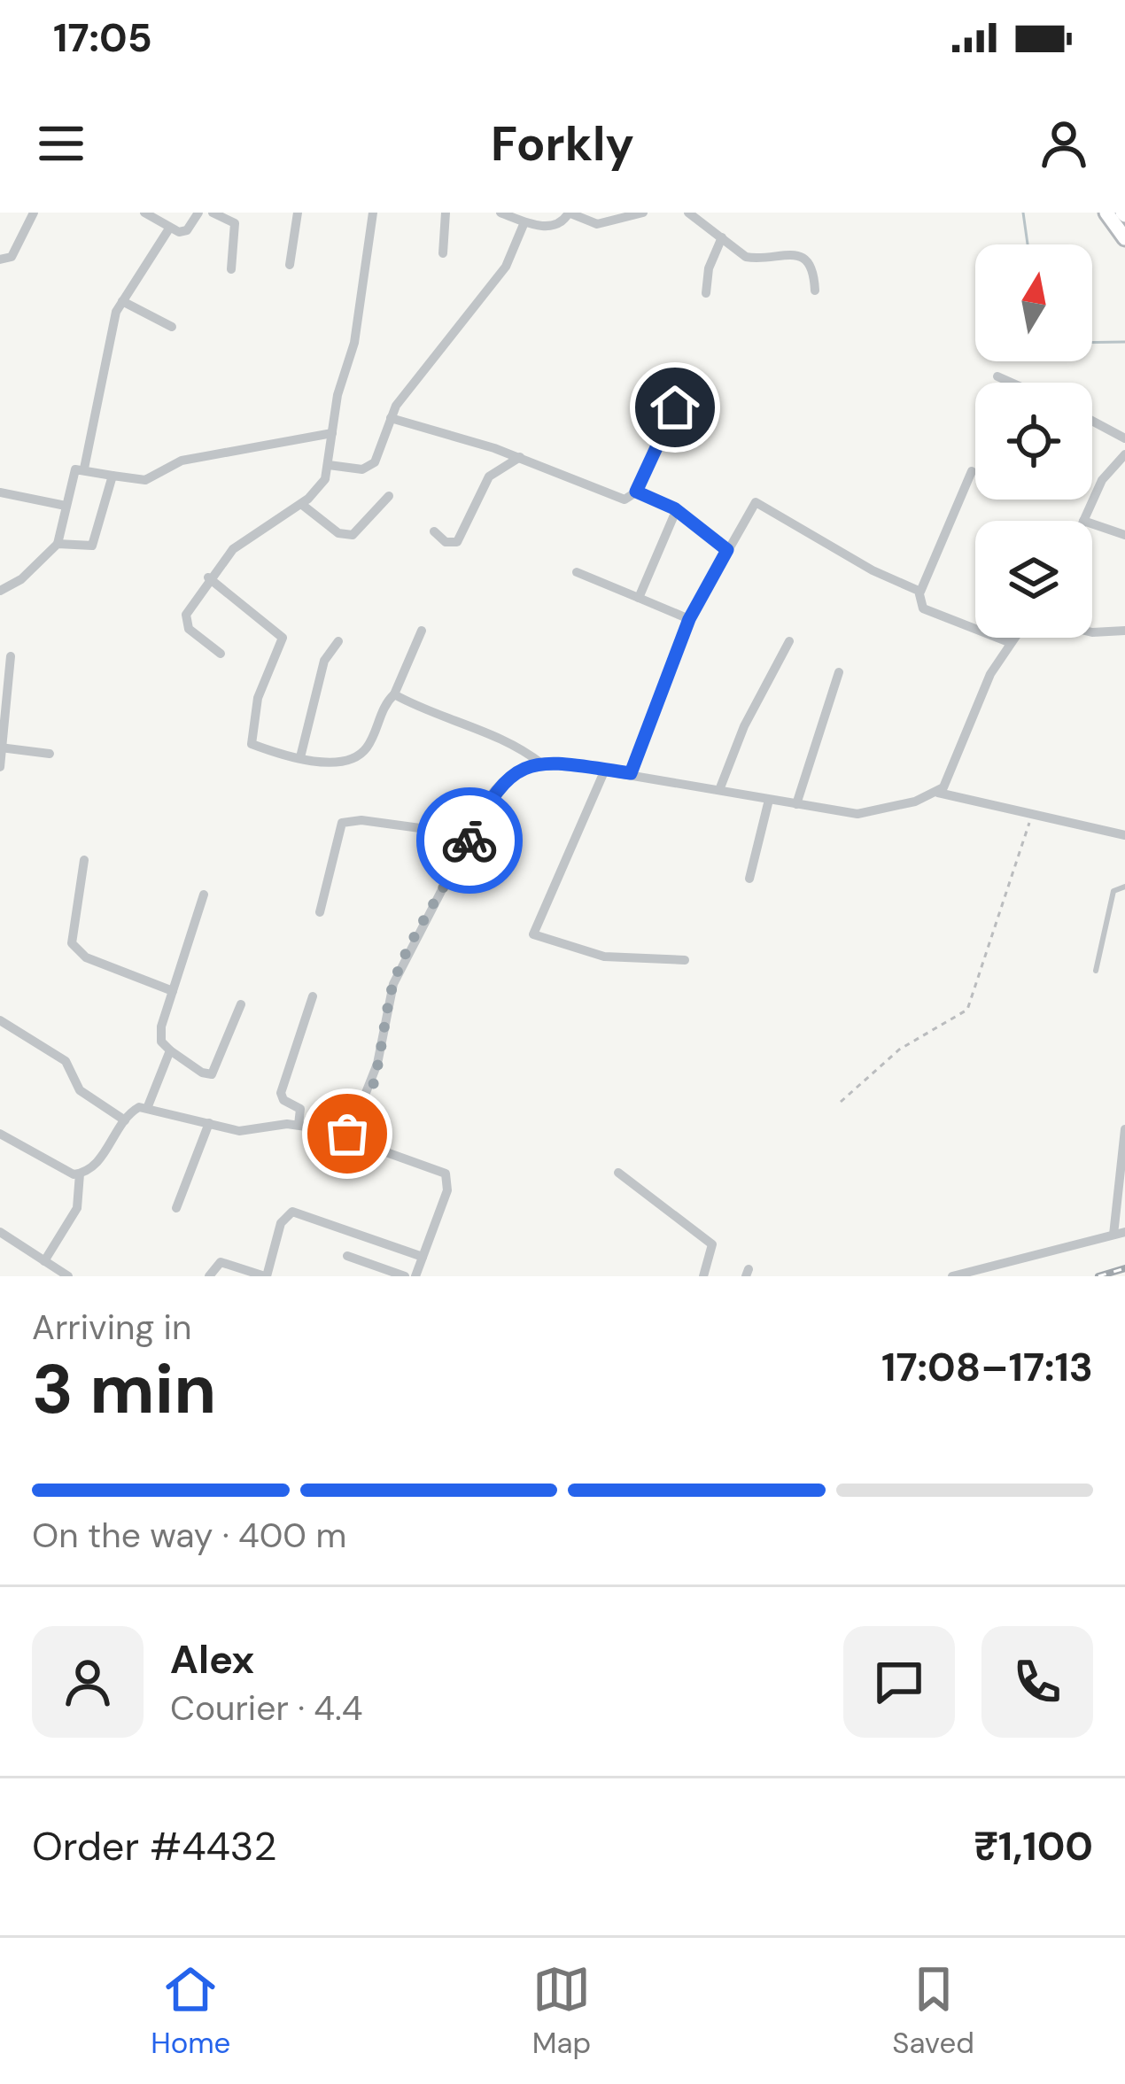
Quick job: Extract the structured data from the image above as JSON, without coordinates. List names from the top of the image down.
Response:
{
  "north": "top",
  "page": {
    "status": "17:05",
    "header": "Forkly",
    "heading": ["3 min", "Arriving in", "17:08–17:13"],
    "panel": [
      "Alex",
      "Courier · 4.4",
      "Order #4432",
      "₹1,100"
    ],
    "bar": "On the way · 400 m",
    "tabs": ["Home", "Map", "Saved"]
  }
}
